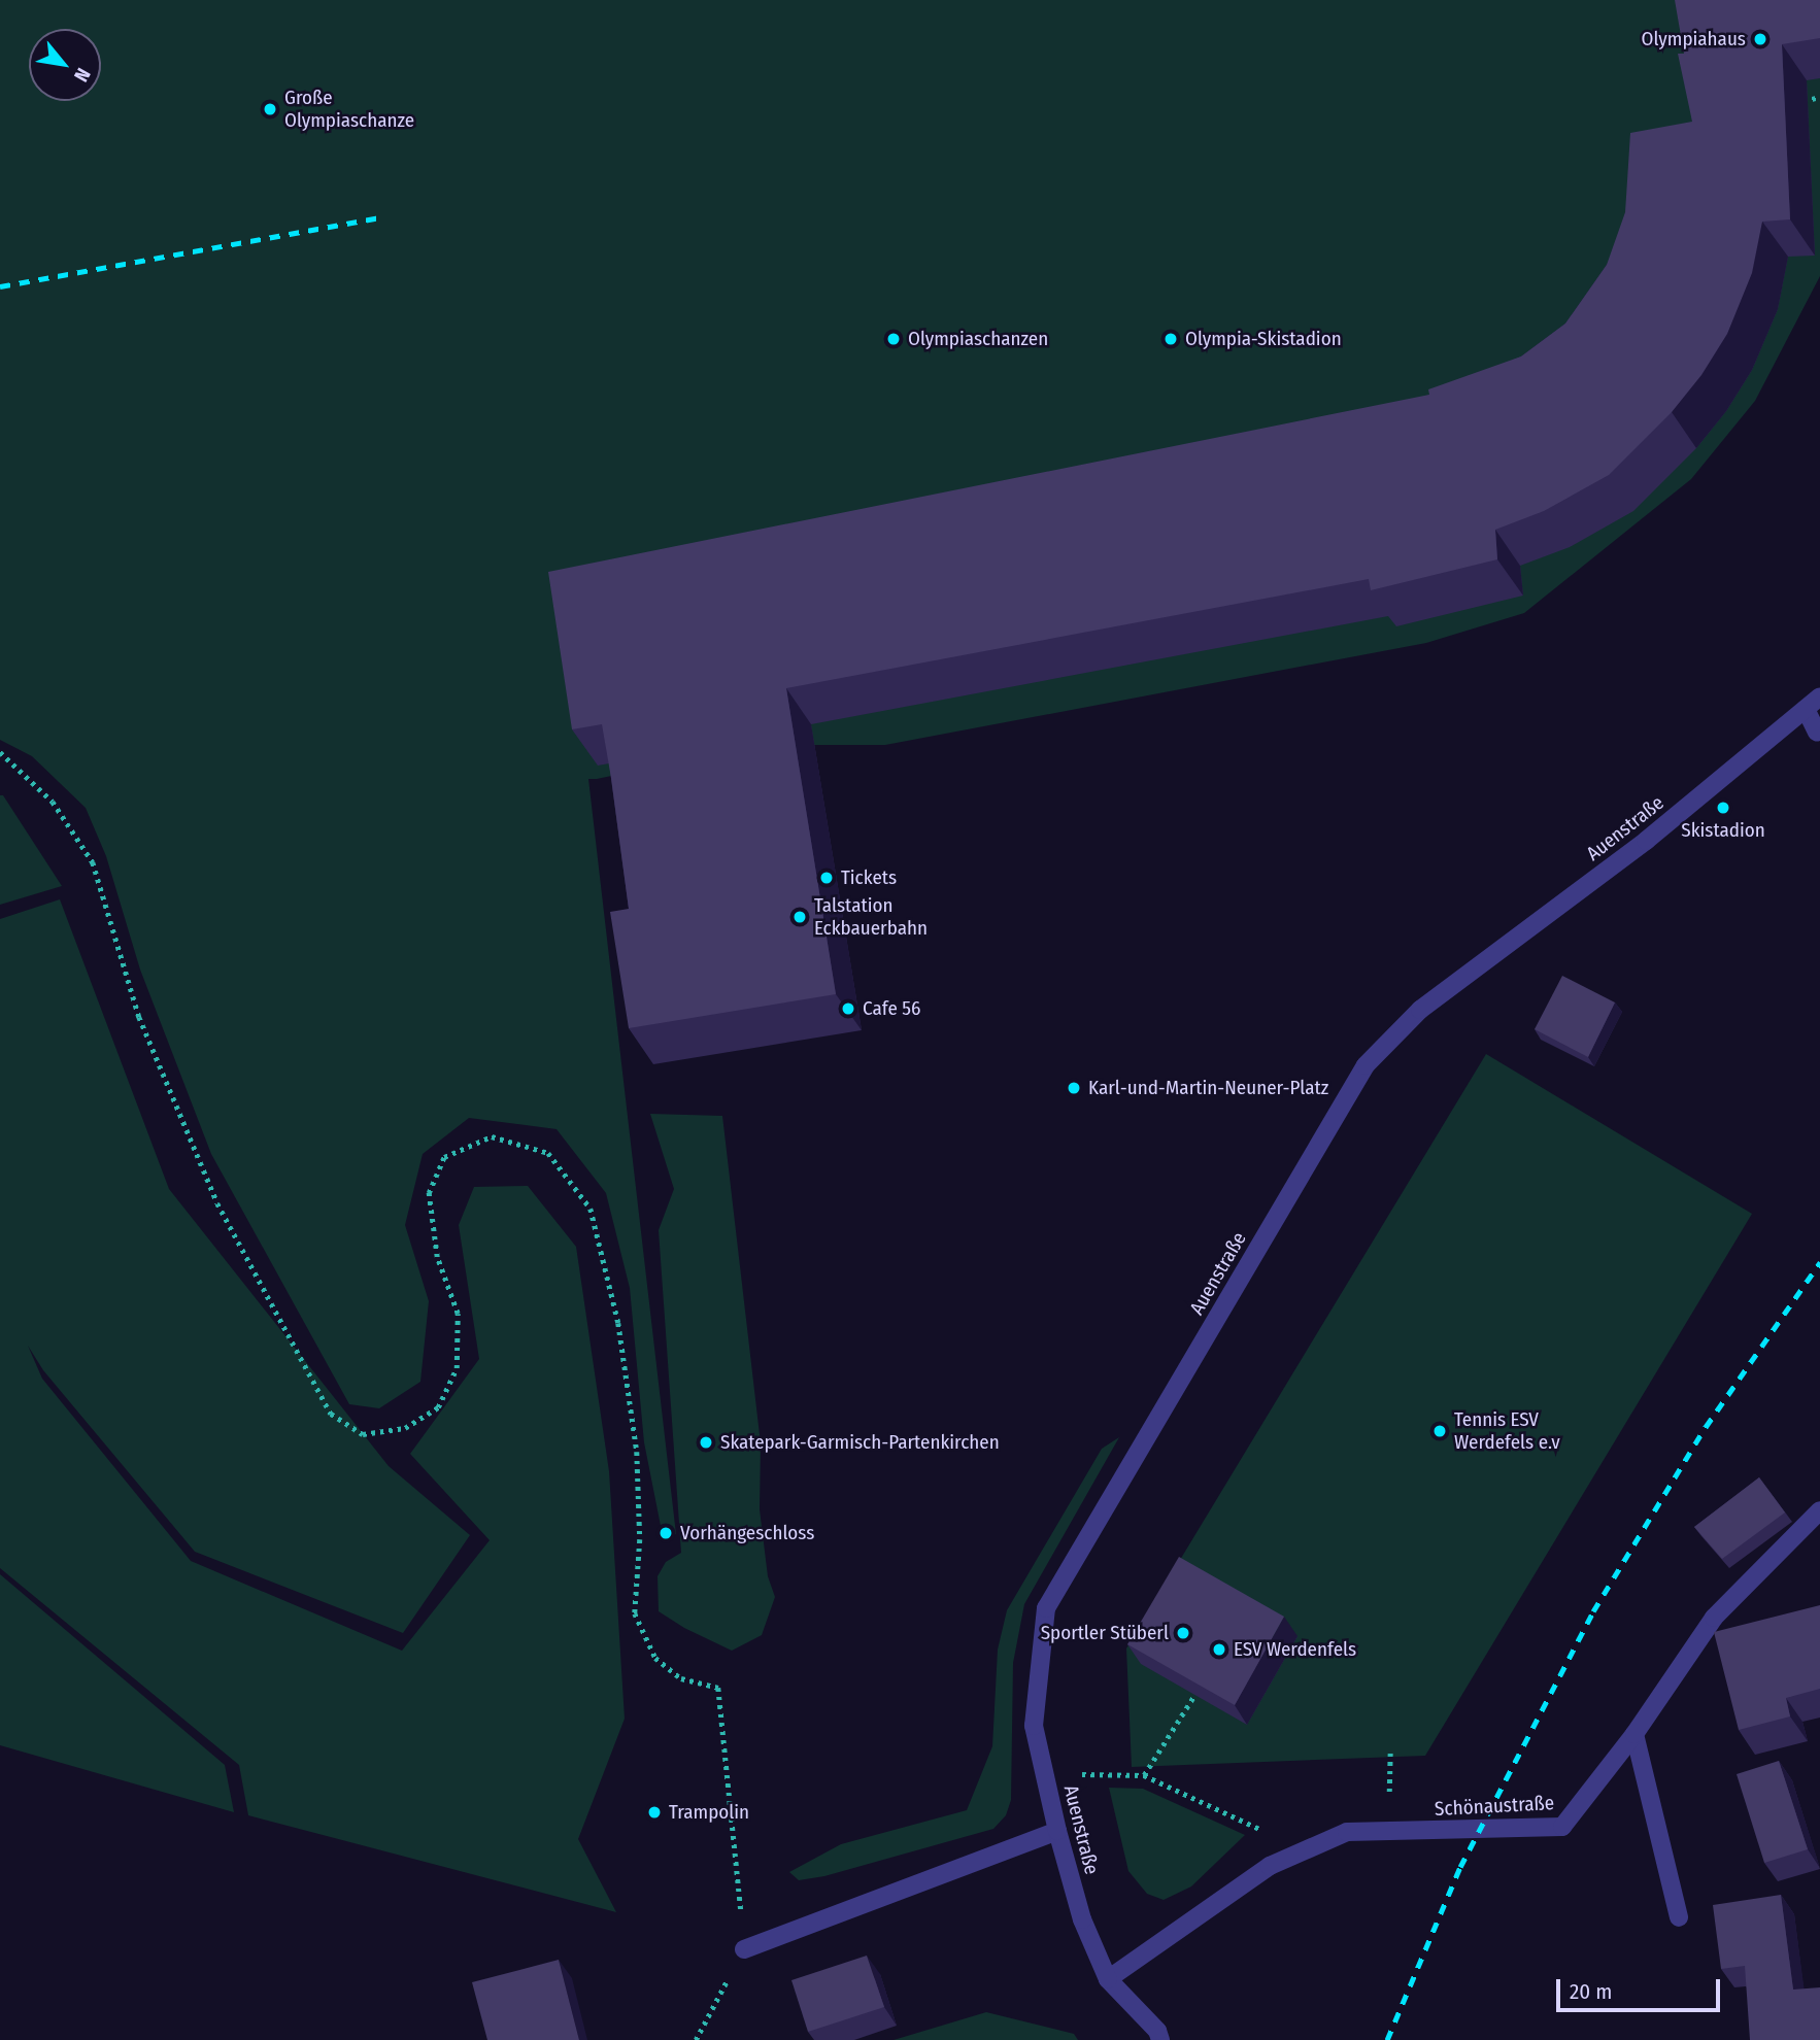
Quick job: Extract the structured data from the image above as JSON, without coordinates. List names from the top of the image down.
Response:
{
  "streets": {
    "street": ["Auenstraße", "Schönaustraße"]
  },
  "crossings": [
    ["Auenstraße", "Schönaustraße"]
  ],
  "places": [
    "Olympiahaus",
    "Große Olympiaschanze",
    "Olympiaschanzen",
    "Olympia-Skistadion",
    "Skistadion",
    "Tickets",
    "Talstation Eckbauerbahn",
    "Cafe 56",
    "Karl-und-Martin-Neuner-Platz",
    "Tennis ESV Werdefels e.v",
    "Skatepark-Garmisch-Partenkirchen",
    "Vorhängeschloss",
    "Sportler Stüberl",
    "ESV Werdenfels",
    "Trampolin"
  ],
  "scale_bar": "20 m",
  "north": "bottom right"
}
